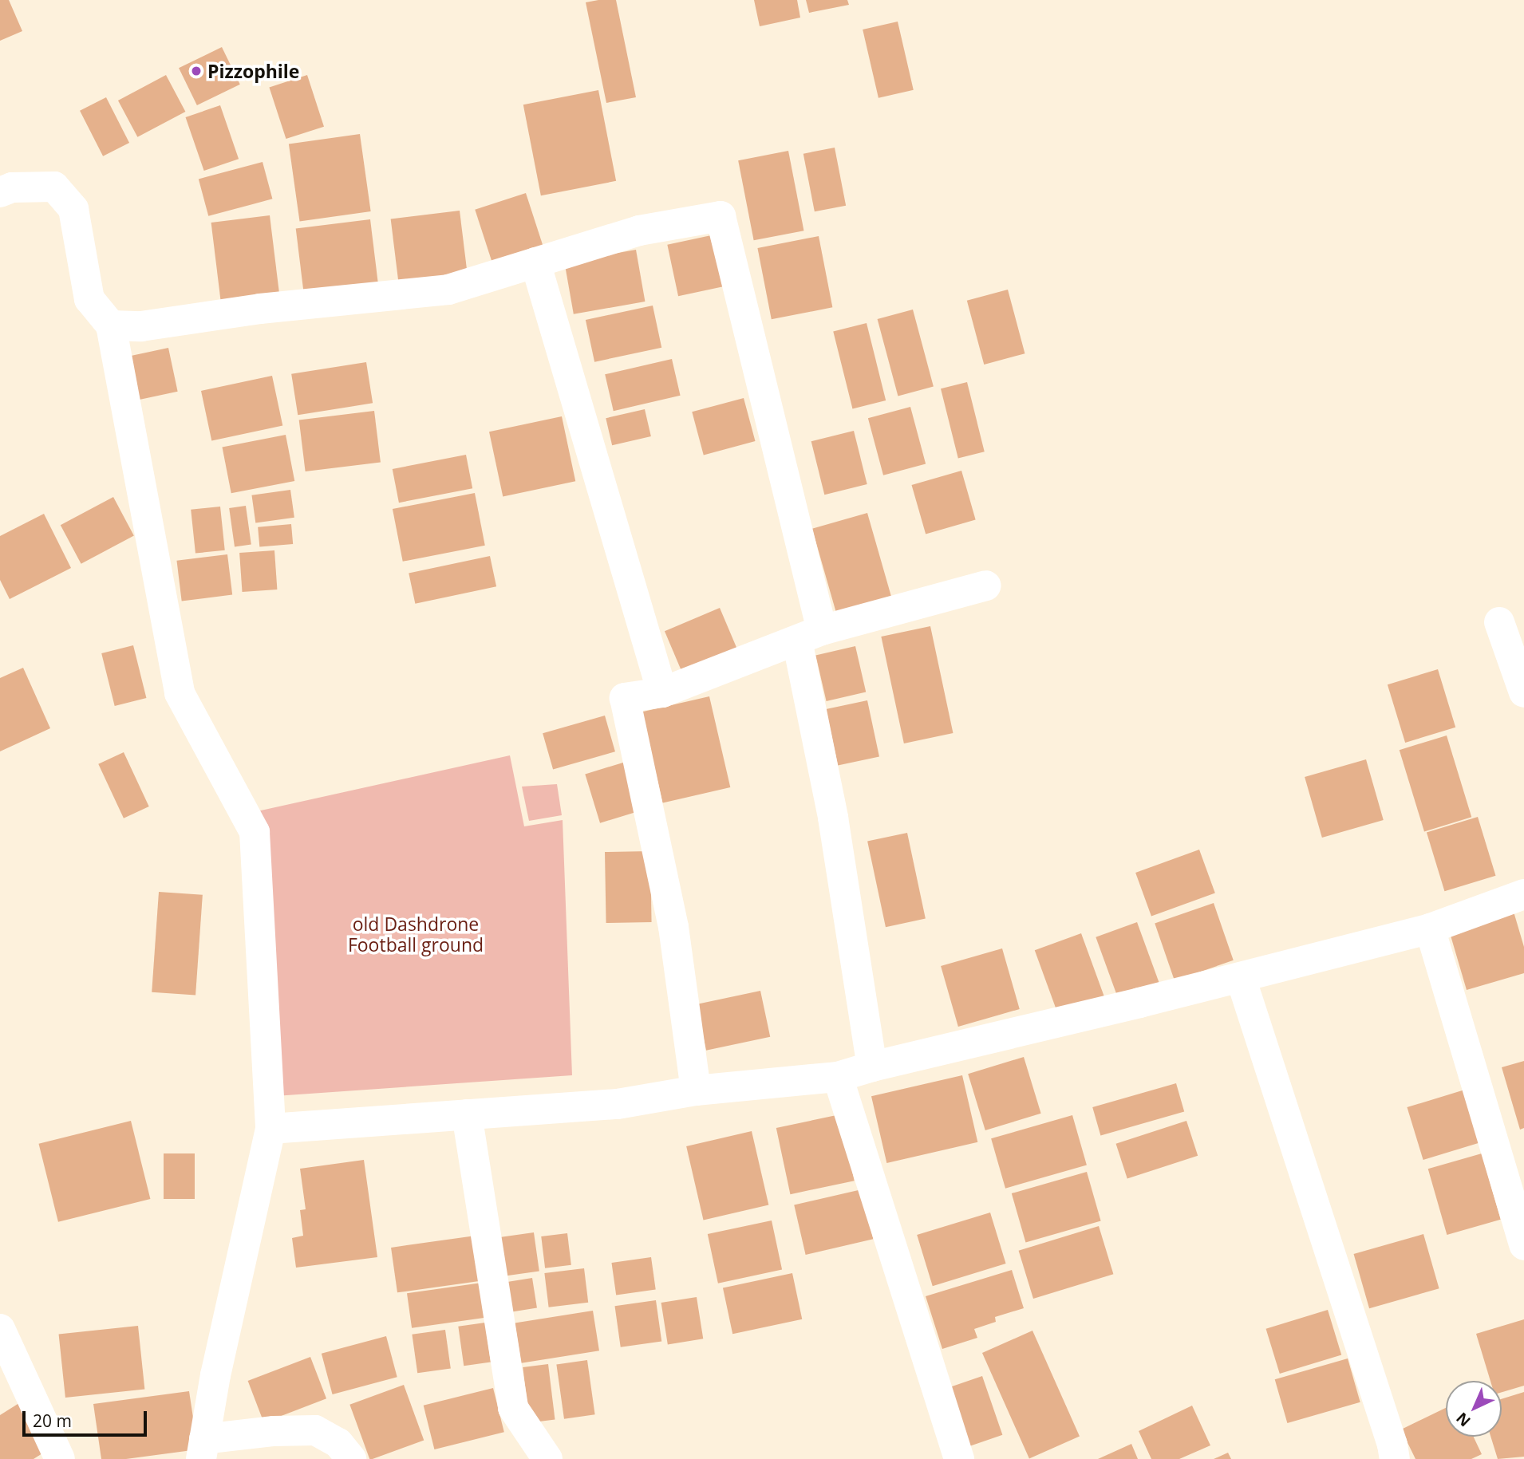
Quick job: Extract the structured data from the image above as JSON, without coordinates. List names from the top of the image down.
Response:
{
  "parks": ["old Dashdrone Football ground"],
  "places": ["Pizzophile"],
  "scale_bar": "20 m",
  "north": "bottom left"
}
